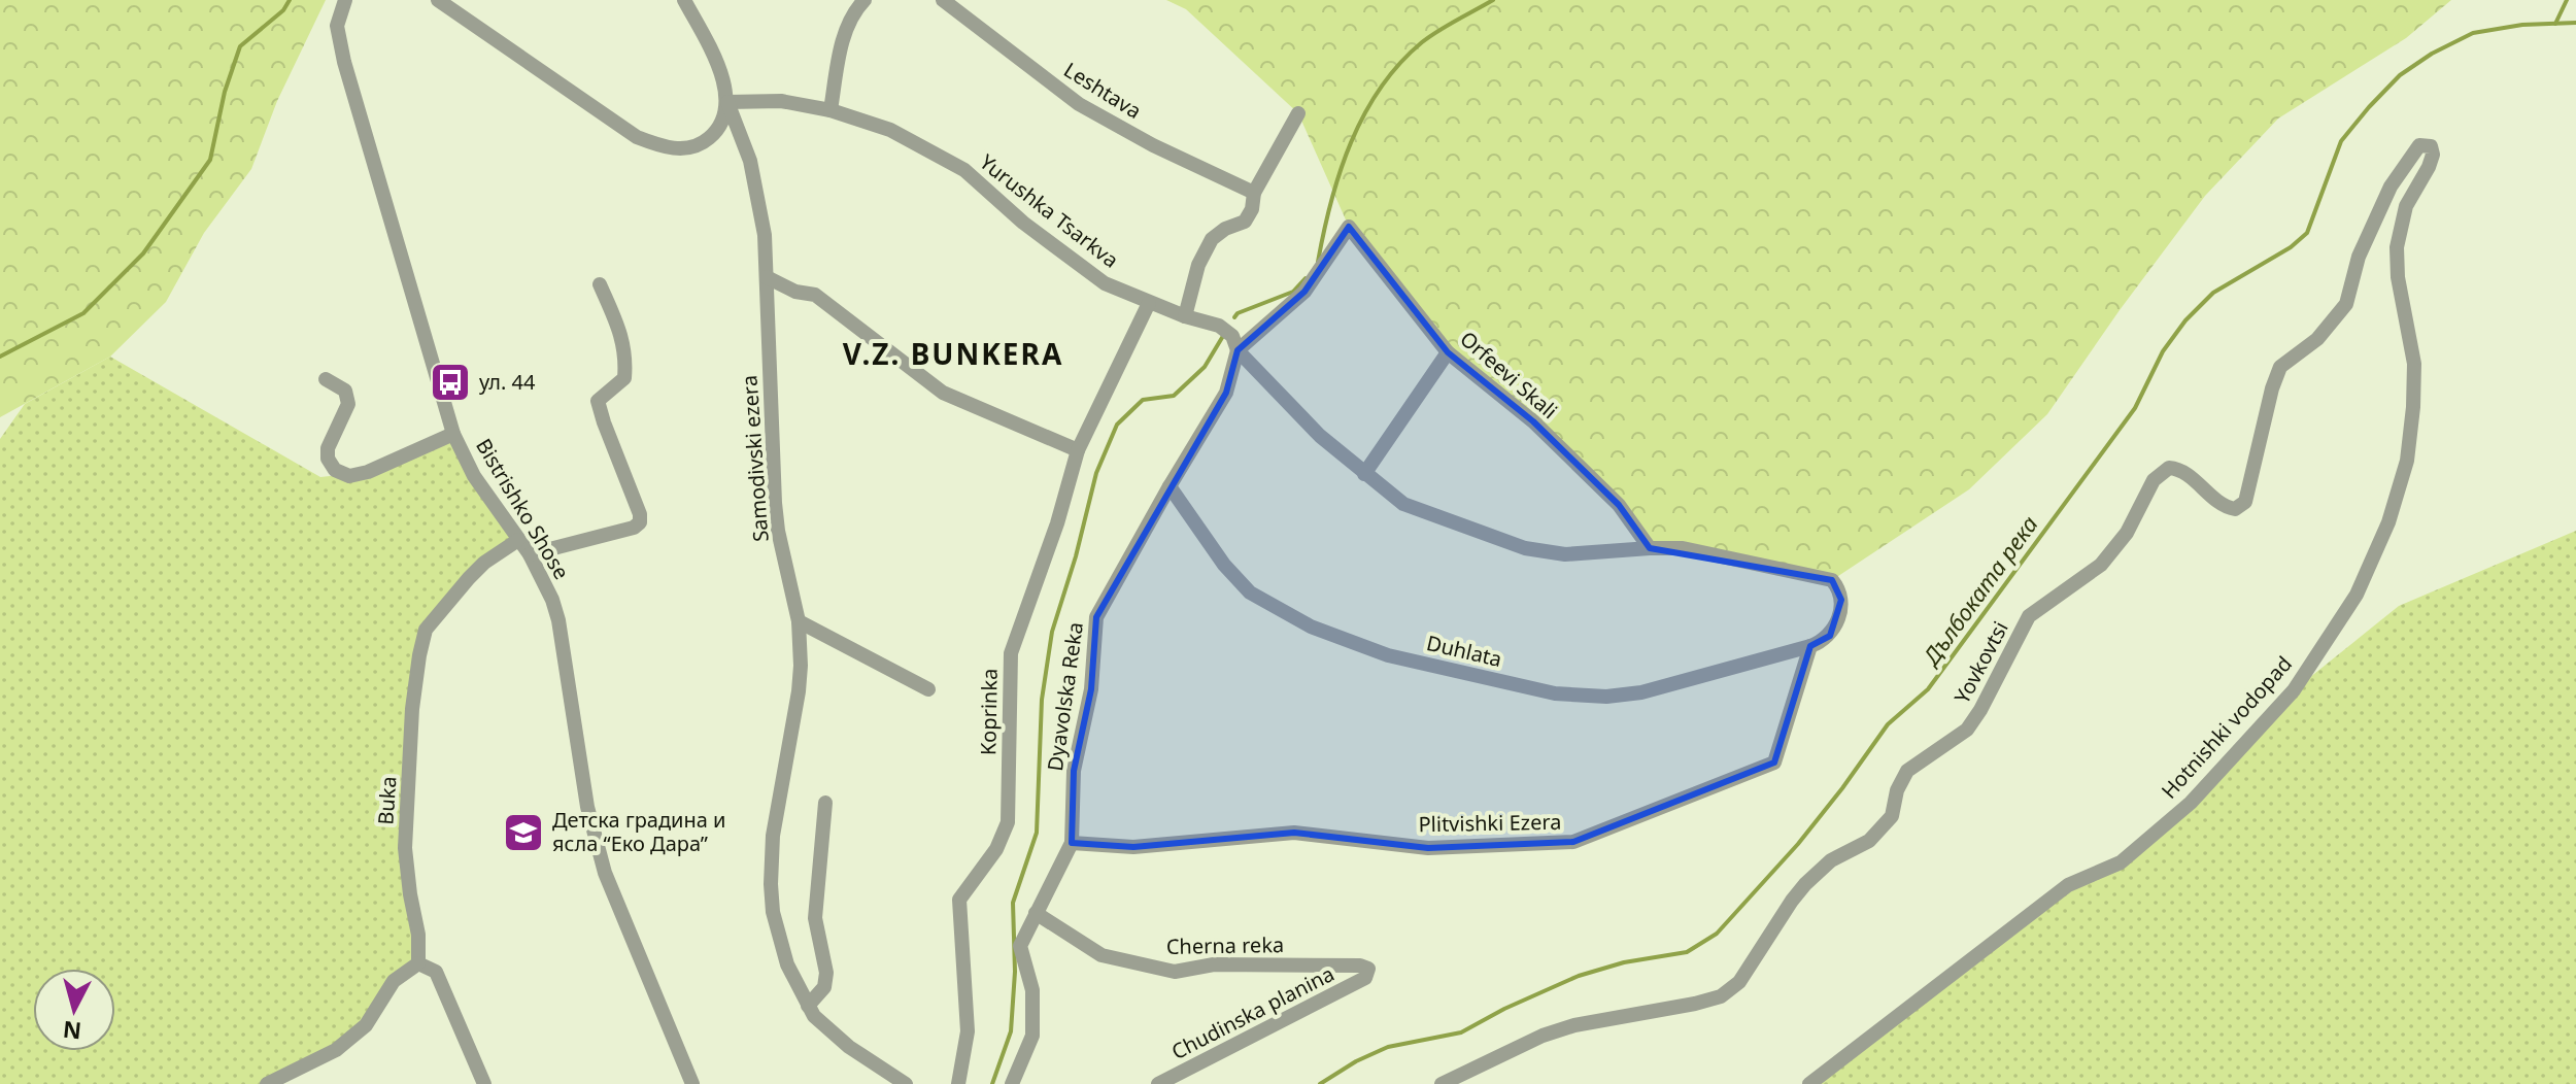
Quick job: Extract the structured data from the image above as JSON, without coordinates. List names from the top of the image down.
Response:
{
  "streets": {
    "street": [
      "Leshtava",
      "Yurushka Tsarkva",
      "Orfeevi Skali",
      "Samodivski ezera",
      "Bistrishko Shose",
      "Duhlata",
      "Yovkovtsi",
      "Dyavolska Reka",
      "Koprinka",
      "Hotnishki vodopad",
      "Buka",
      "Plitvishki Ezera",
      "Cherna reka",
      "Chudinska planina"
    ]
  },
  "crossings": [
    ["Yurushka Tsarkva", "Orfeevi Skali"],
    ["Yurushka Tsarkva", "Samodivski ezera"],
    ["Yurushka Tsarkva", "Duhlata"],
    ["Yurushka Tsarkva", "Dyavolska Reka"],
    ["Yurushka Tsarkva", "Koprinka"],
    ["Yurushka Tsarkva", "Plitvishki Ezera"],
    ["Orfeevi Skali", "Dyavolska Reka"],
    ["Bistrishko Shose", "Buka"],
    ["Duhlata", "Dyavolska Reka"],
    ["Duhlata", "Plitvishki Ezera"],
    ["Yovkovtsi", "Hotnishki vodopad"],
    ["Dyavolska Reka", "Plitvishki Ezera"],
    ["Dyavolska Reka", "Cherna reka"],
    ["Cherna reka", "Chudinska planina"]
  ],
  "districts": ["V.Z. BUNKERA"],
  "water": ["Дълбоката река"],
  "places": {
    "bus stop": ["ул. 44"],
    "school or university": ["Детска градина и ясла “Еко Дара”"]
  },
  "north": "bottom"
}
